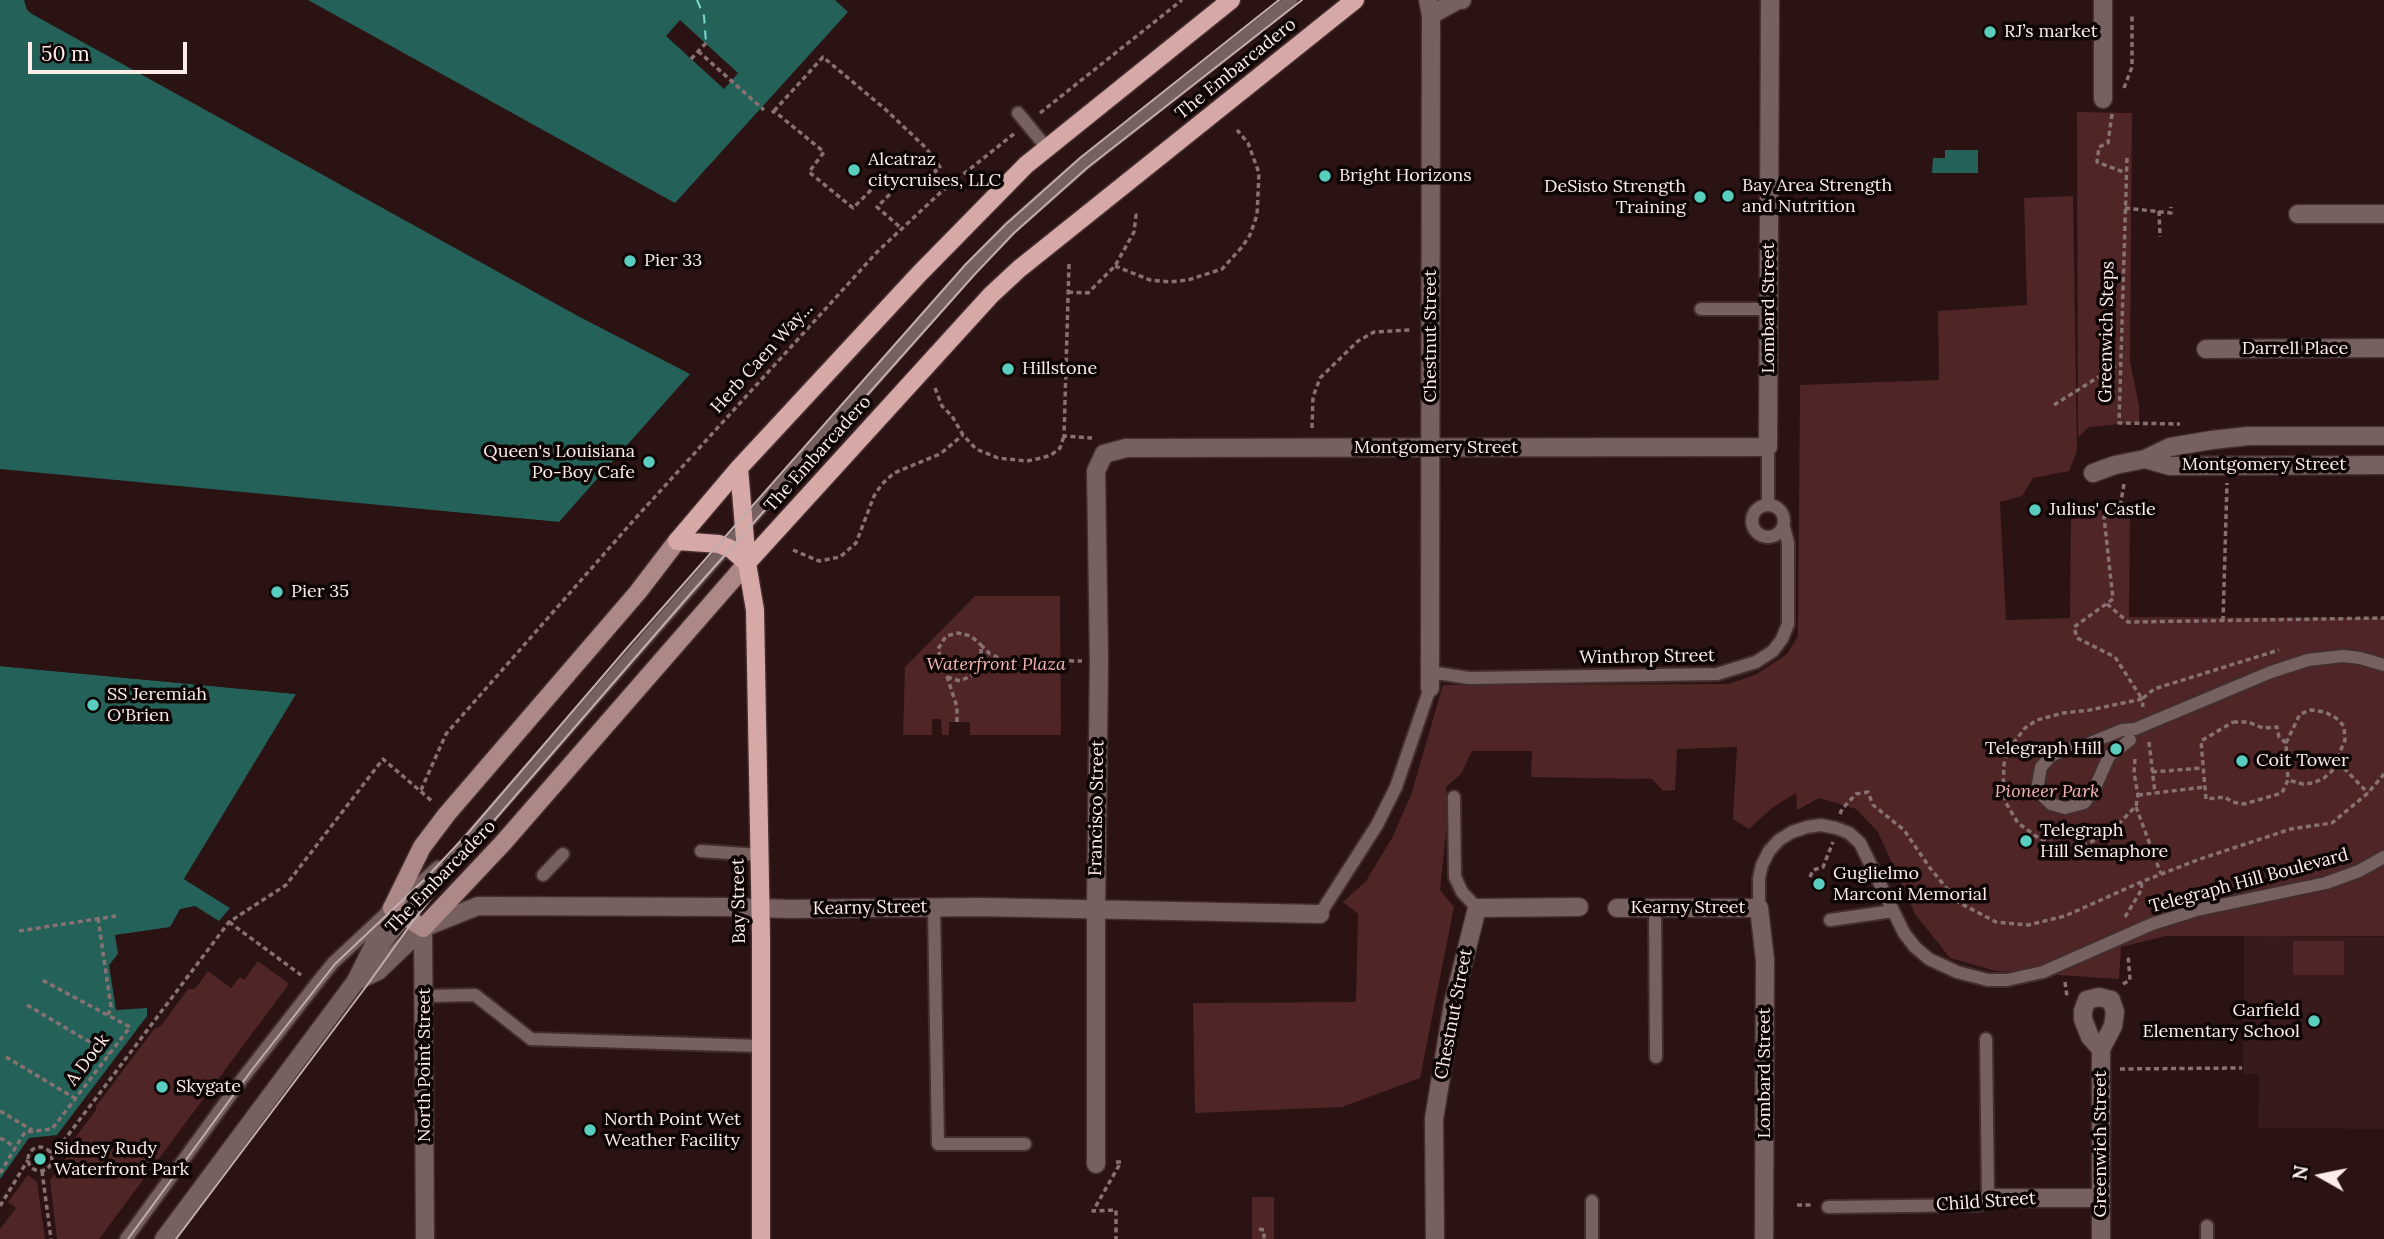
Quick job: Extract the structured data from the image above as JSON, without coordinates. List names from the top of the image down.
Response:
{
  "streets": {
    "main road": ["The Embarcadero", "Bay Street"],
    "street": [
      "Lombard Street",
      "Chestnut Street",
      "Darrell Place",
      "Montgomery Street",
      "Francisco Street",
      "Kearny Street",
      "North Point Street",
      "Greenwich Street",
      "Child Street"
    ],
    "lane": ["Winthrop Street", "Telegraph Hill Boulevard"],
    "path": ["Greenwich Steps", "Herb Caen Way...", "A Dock"]
  },
  "crossings": [
    ["The Embarcadero", "Bay Street"],
    ["The Embarcadero", "Kearny Street"],
    ["The Embarcadero", "North Point Street"],
    ["Lombard Street", "Montgomery Street"],
    ["Lombard Street", "Kearny Street"],
    ["Chestnut Street", "Montgomery Street"],
    ["Chestnut Street", "Winthrop Street"],
    ["Montgomery Street", "Francisco Street"],
    ["Francisco Street", "Kearny Street"],
    ["Bay Street", "Kearny Street"],
    ["Kearny Street", "North Point Street"],
    ["Greenwich Street", "Child Street"]
  ],
  "parks": ["Waterfront Plaza", "Pioneer Park"],
  "places": [
    "RJ’s market",
    "Alcatraz citycruises, LLC",
    "Bright Horizons",
    "Bay Area Strength and Nutrition",
    "DeSisto Strength Training",
    "Pier 33",
    "Hillstone",
    "Queen's Louisiana Po-Boy Cafe",
    "Julius' Castle",
    "Pier 35",
    "SS Jeremiah O'Brien",
    "Telegraph Hill",
    "Coit Tower",
    "Telegraph Hill Semaphore",
    "Guglielmo Marconi Memorial",
    "Garfield Elementary School",
    "Skygate",
    "North Point Wet Weather Facility",
    "Sidney Rudy Waterfront Park"
  ],
  "scale_bar": "50 m",
  "north": "left"
}
